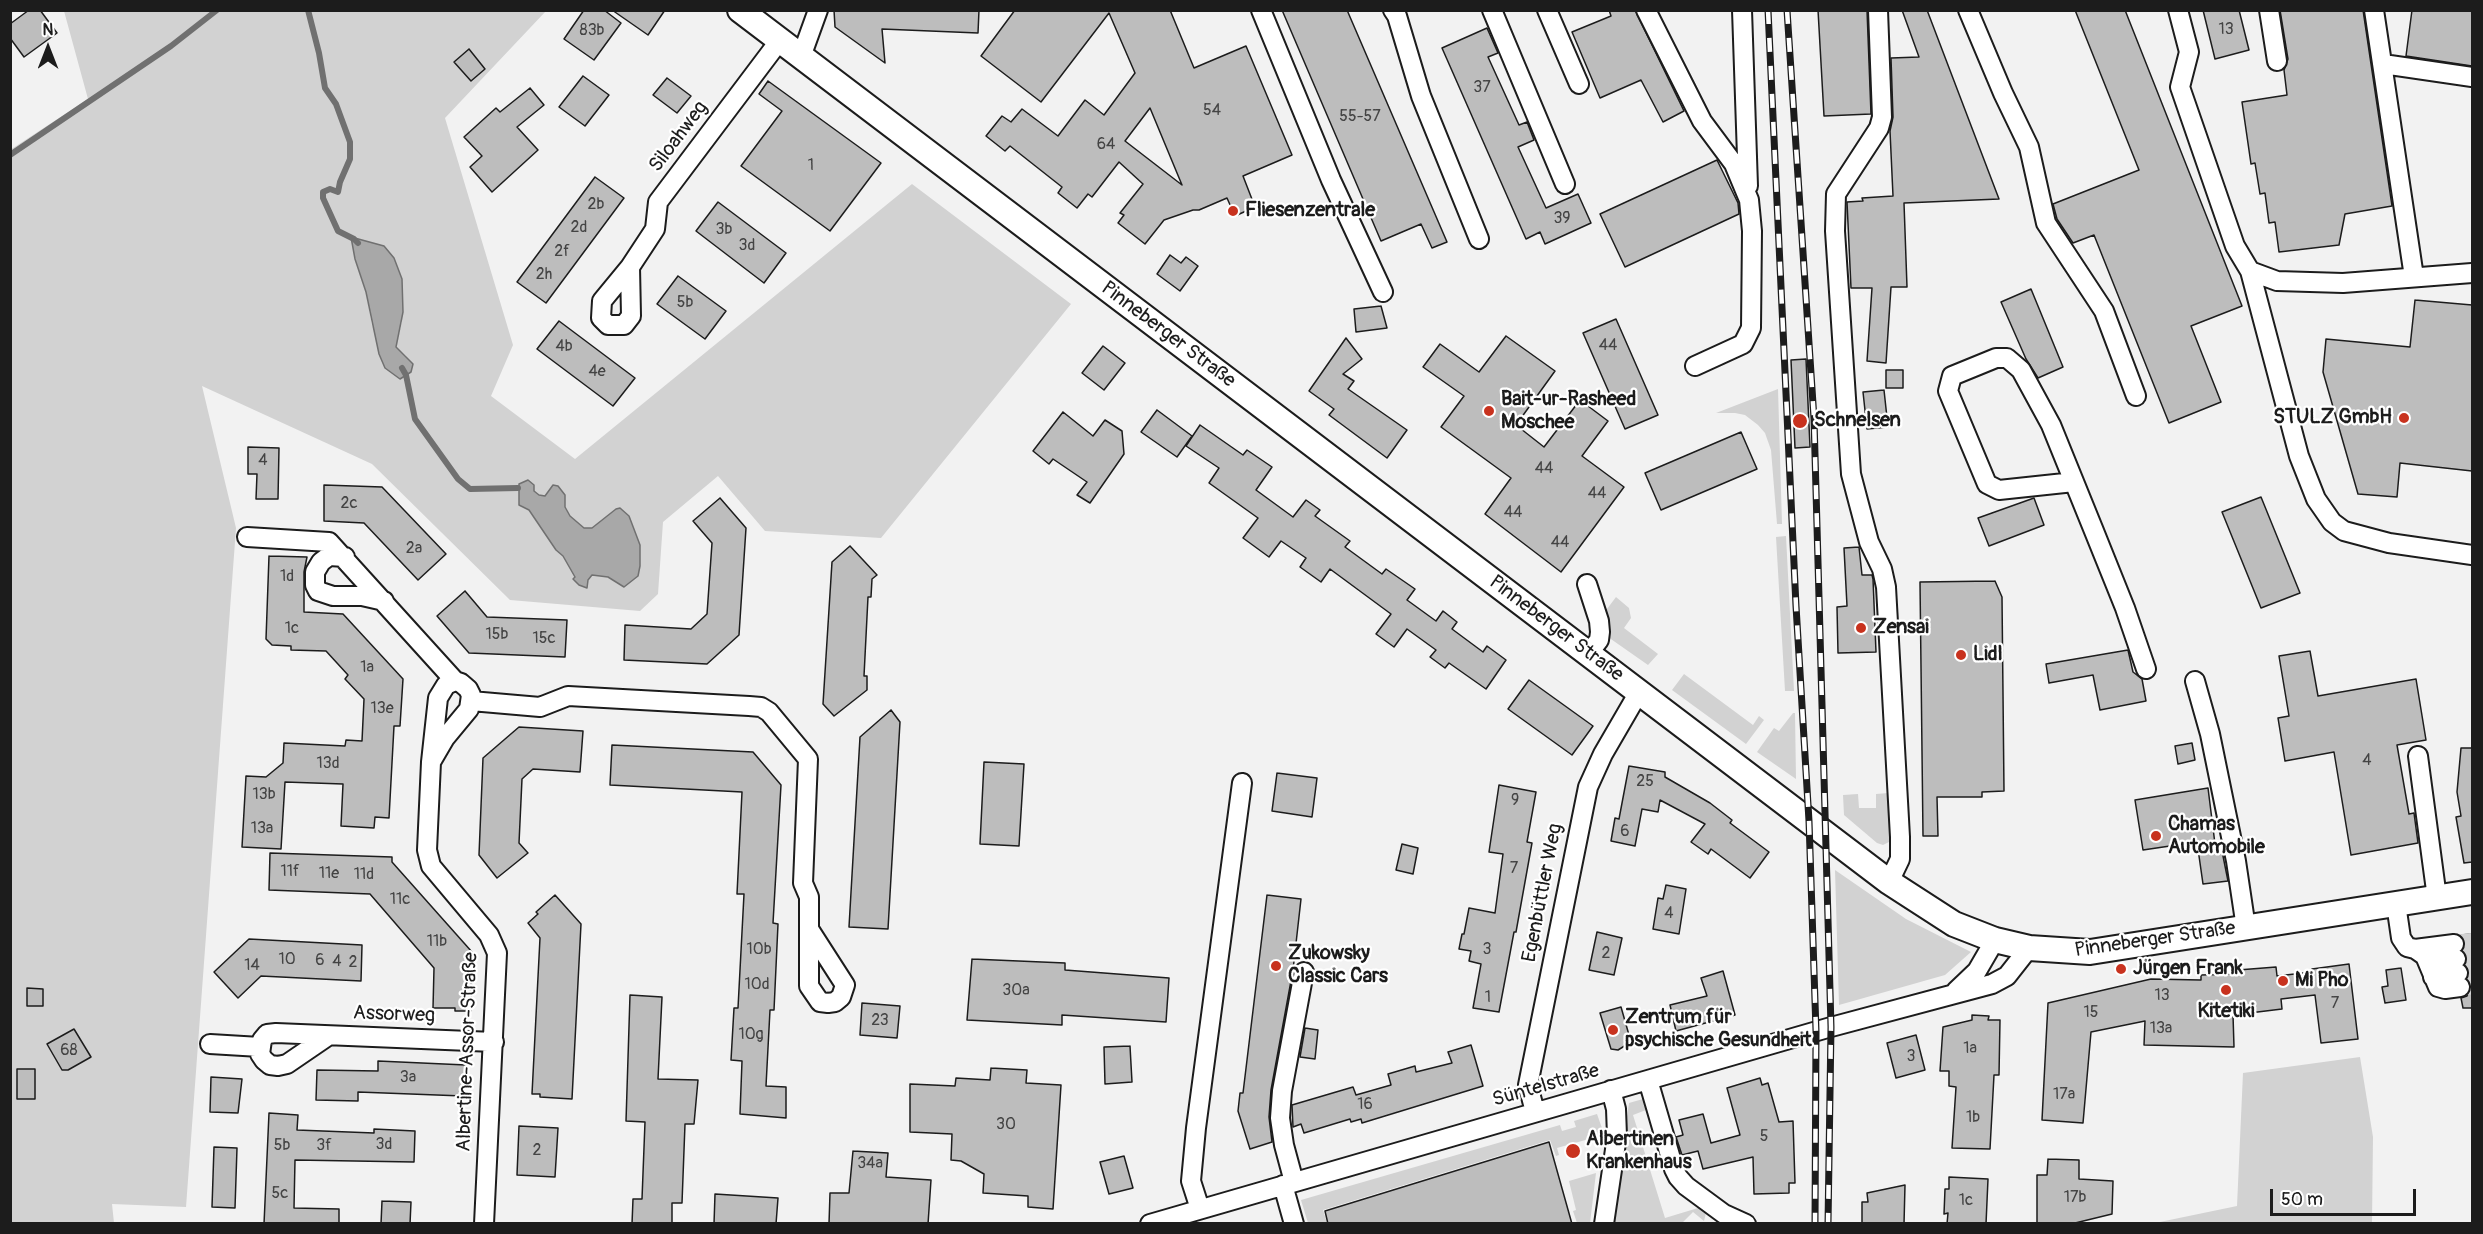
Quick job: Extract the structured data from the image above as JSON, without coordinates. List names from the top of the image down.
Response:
{
  "streets": {
    "main road": ["Pinneberger Straße"],
    "street": [
      "Siloahweg",
      "Egenbüttler Weg",
      "Assorweg",
      "Albertine-Assor-Straße",
      "Süntelstraße"
    ]
  },
  "crossings": [
    ["Siloahweg", "Pinneberger Straße"],
    ["Pinneberger Straße", "Egenbüttler Weg"],
    ["Pinneberger Straße", "Süntelstraße"],
    ["Egenbüttler Weg", "Süntelstraße"],
    ["Assorweg", "Albertine-Assor-Straße"]
  ],
  "places": [
    "Fliesenzentrale",
    "Bait-ur-Rasheed Moschee",
    "STULZ GmbH",
    "Schnelsen",
    "Zensai",
    "Lidl",
    "Chamas Automobile",
    "Zukowsky Classic Cars",
    "Jürgen Frank",
    "Mi Pho",
    "Kitetiki",
    "Zentrum für psychische Gesundheit",
    "Albertinen Krankenhaus"
  ],
  "house_numbers": [
    "13",
    "83b",
    "37",
    "54",
    "55-57",
    "64",
    "1",
    "2b",
    "39",
    "2d",
    "3b",
    "3d",
    "2f",
    "2h",
    "5b",
    "44",
    "4b",
    "4e",
    "4",
    "44",
    "44",
    "2c",
    "44",
    "44",
    "2a",
    "1d",
    "1c",
    "15b",
    "15c",
    "1a",
    "13e",
    "4",
    "13d",
    "25",
    "13b",
    "9",
    "13a",
    "6",
    "7",
    "11f",
    "11e",
    "11d",
    "11c",
    "4",
    "11b",
    "10b",
    "3",
    "2",
    "10",
    "6",
    "4",
    "2",
    "14",
    "10d",
    "30a",
    "13",
    "1",
    "7",
    "15",
    "23",
    "13a",
    "10g",
    "1a",
    "68",
    "3",
    "3a",
    "17a",
    "16",
    "1b",
    "30",
    "5",
    "3d",
    "5b",
    "3f",
    "2",
    "34a",
    "5c",
    "17b",
    "1c"
  ],
  "scale_bar": "50 m",
  "north": "top"
}
